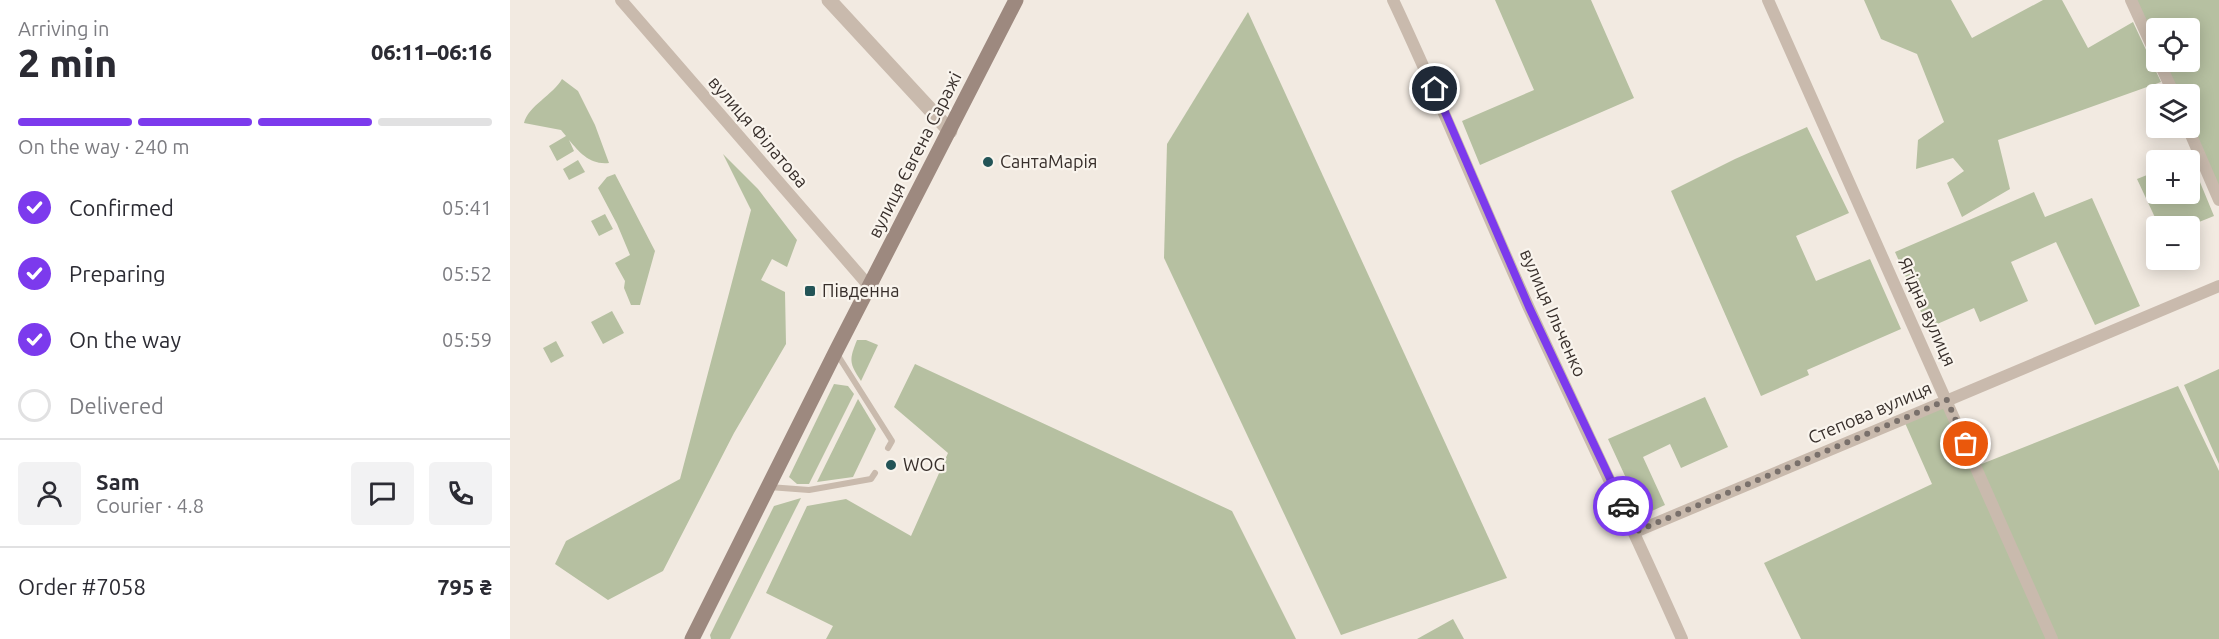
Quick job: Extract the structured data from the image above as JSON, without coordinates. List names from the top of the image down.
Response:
{
  "streets": {
    "main road": ["вулиця Євгена Саражі"],
    "street": [
      "вулиця Філатова",
      "Ягідна вулиця",
      "вулиця Ільченко",
      "Степова вулиця"
    ]
  },
  "crossings": [
    ["вулиця Філатова", "вулиця Євгена Саражі"],
    ["Ягідна вулиця", "Степова вулиця"],
    ["вулиця Ільченко", "Степова вулиця"]
  ],
  "places": {
    "other": ["СантаМарія", "WOG"],
    "transit": ["Південна"]
  },
  "page": {
    "heading": ["2 min", "Arriving in", "06:11–06:16"],
    "panel": [
      "Sam",
      "Courier · 4.8",
      "Order #7058",
      "795 ₴"
    ],
    "map_buttons": ["+", "−"],
    "bar": "On the way · 240 m",
    "list": [
      ["Confirmed", "05:41"],
      ["Preparing", "05:52"],
      ["On the way", "05:59"],
      "Delivered"
    ]
  }
}
